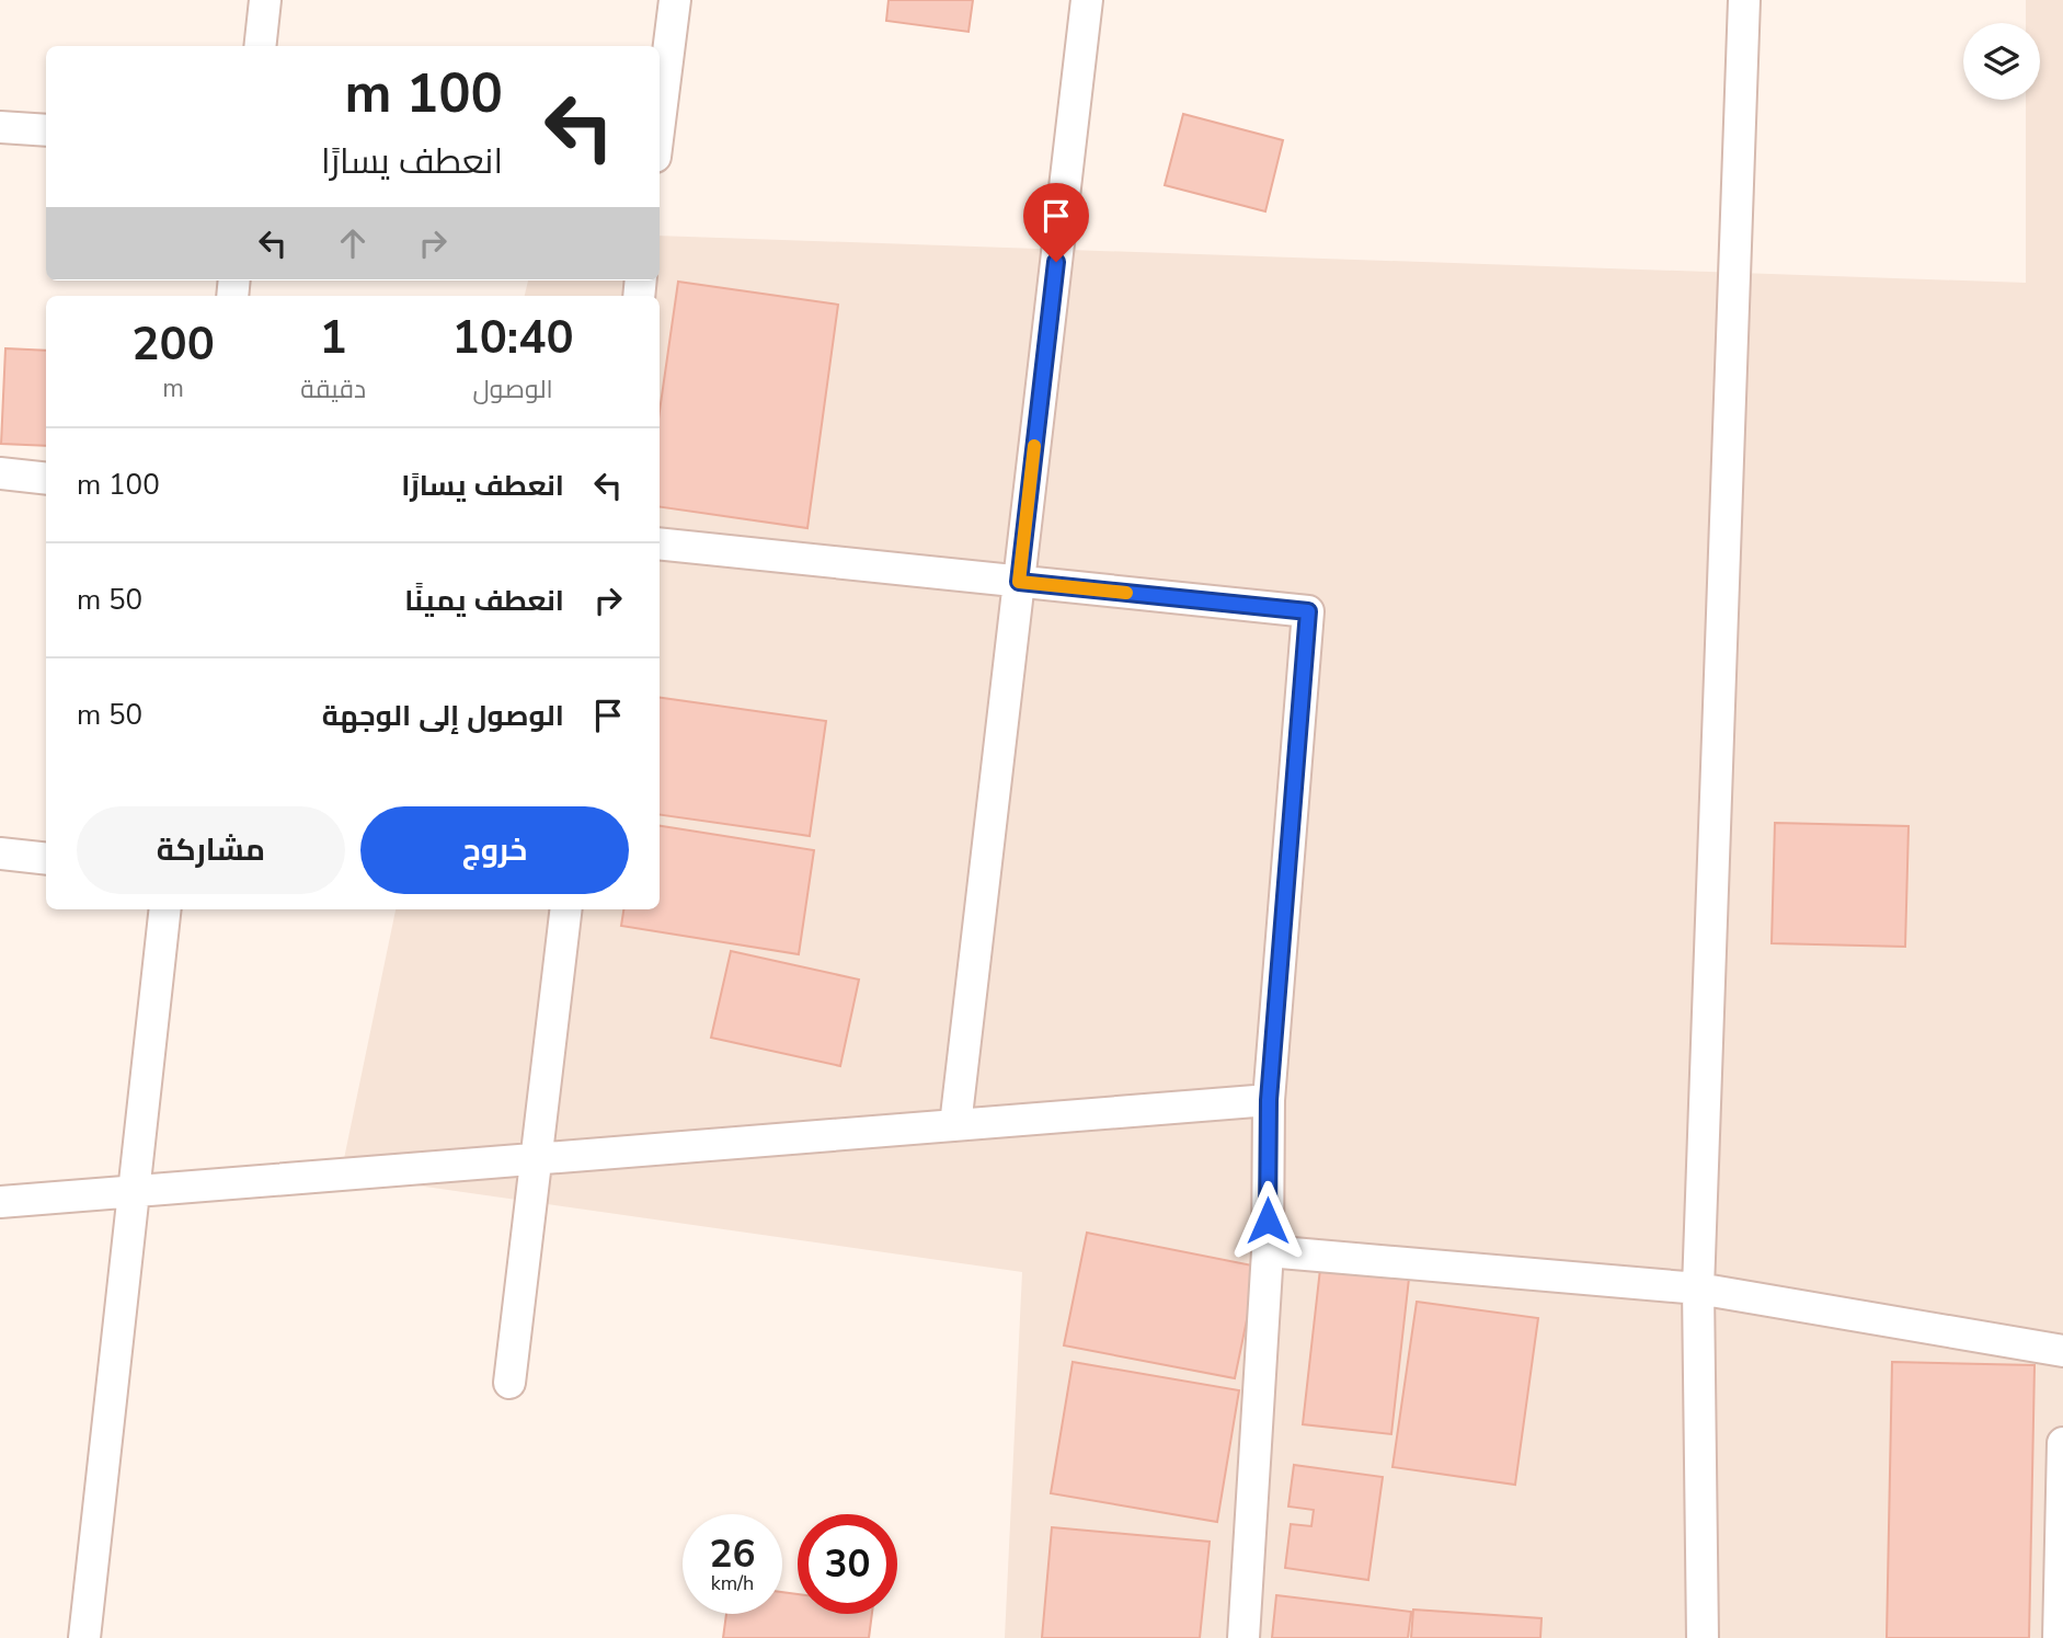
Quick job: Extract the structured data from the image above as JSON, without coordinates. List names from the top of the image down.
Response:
{
  "page": {
    "turn": ["100 m", "انعطف يسارًا"],
    "eta": [
      "10:40",
      "الوصول",
      "1",
      "دقيقة",
      "200",
      "m"
    ],
    "list": [
      {
        "name": "انعطف يسارًا",
        "value": "100 m"
      },
      {
        "name": "انعطف يمينًا",
        "value": "50 m"
      },
      {
        "name": "الوصول إلى الوجهة",
        "value": "50 m"
      }
    ],
    "buttons": ["خروج", "مشاركة"],
    "speed": "26 km/h",
    "limit": "30"
  }
}
